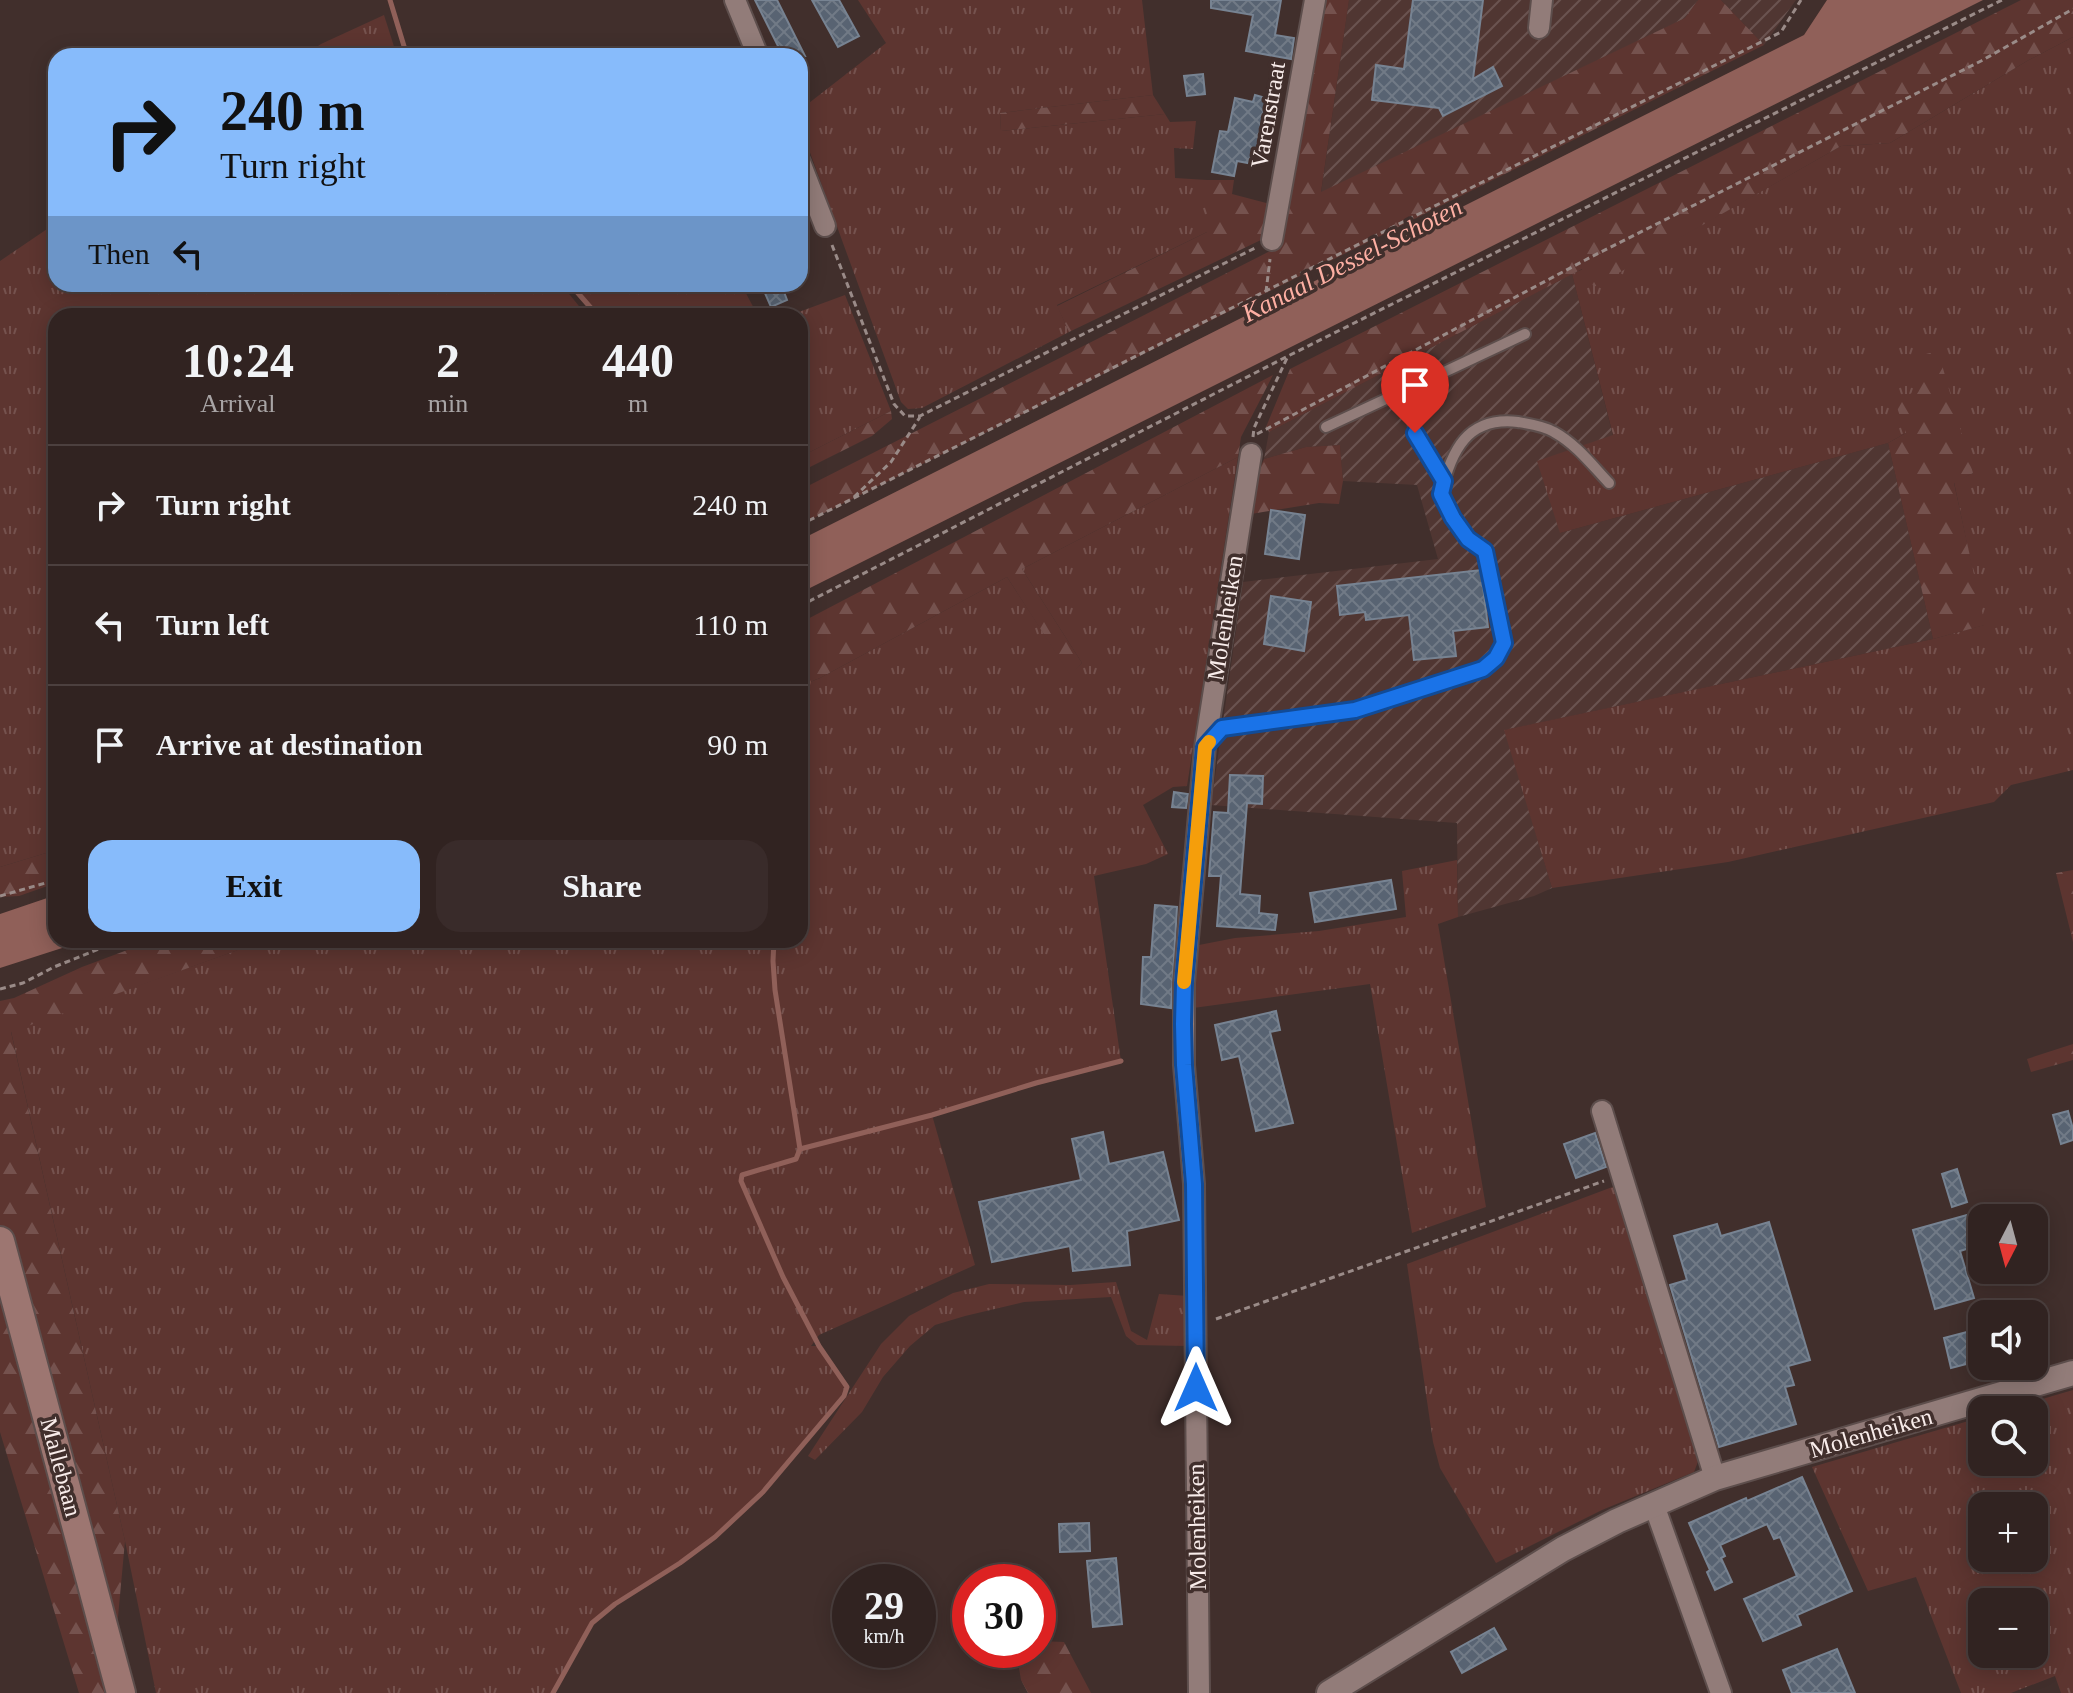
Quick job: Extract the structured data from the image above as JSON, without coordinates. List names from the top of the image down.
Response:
{
  "streets": {
    "main road": ["Mallebaan"],
    "street": ["Varenstraat", "Molenheiken"]
  },
  "water": ["Kanaal Dessel-Schoten"],
  "north": "bottom",
  "page": {
    "turn": ["240 m", "Turn right"],
    "then": "Then",
    "eta": [
      "10:24",
      "Arrival",
      "2",
      "min",
      "440",
      "m"
    ],
    "list": [
      {
        "name": "Turn right",
        "value": "240 m"
      },
      {
        "name": "Turn left",
        "value": "110 m"
      },
      {
        "name": "Arrive at destination",
        "value": "90 m"
      }
    ],
    "buttons": ["Exit", "Share"],
    "map_buttons": ["+", "−"],
    "speed": "29 km/h",
    "limit": "30"
  }
}
